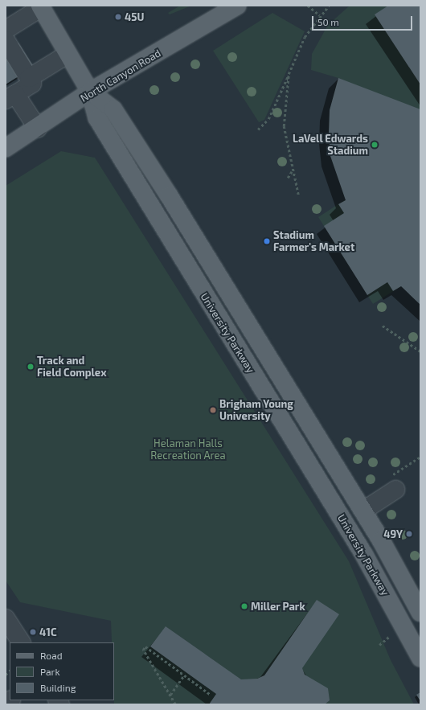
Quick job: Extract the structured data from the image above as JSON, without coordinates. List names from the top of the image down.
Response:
{
  "streets": {
    "main road": ["North Canyon Road", "University Parkway"]
  },
  "crossings": [
    ["North Canyon Road", "University Parkway"]
  ],
  "parks": ["Helaman Halls Recreation Area"],
  "places": [
    "45U",
    "LaVell Edwards Stadium",
    "Stadium Farmer's Market",
    "Track and Field Complex",
    "Brigham Young University",
    "49Y",
    "Miller Park",
    "41C"
  ],
  "legend": ["Road", "Park", "Building"],
  "scale_bar": "50 m"
}
